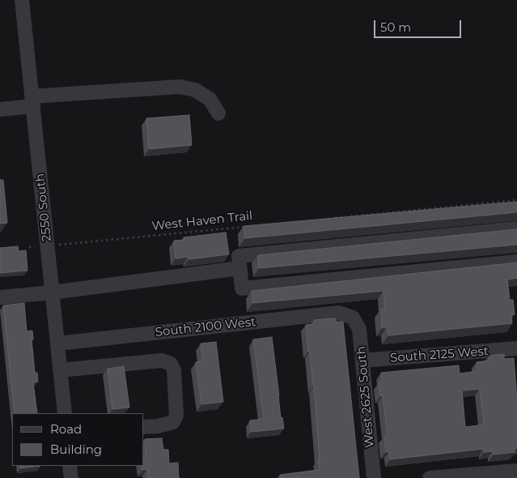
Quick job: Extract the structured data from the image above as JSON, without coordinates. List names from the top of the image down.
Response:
{
  "streets": {
    "street": [
      "2550 South",
      "South 2100 West",
      "South 2125 West",
      "West 2625 South"
    ],
    "path": ["West Haven Trail"]
  },
  "crossings": [
    ["2550 South", "South 2100 West"],
    ["South 2100 West", "West 2625 South"],
    ["South 2125 West", "West 2625 South"]
  ],
  "legend": ["Road", "Building"],
  "scale_bar": "50 m"
}
